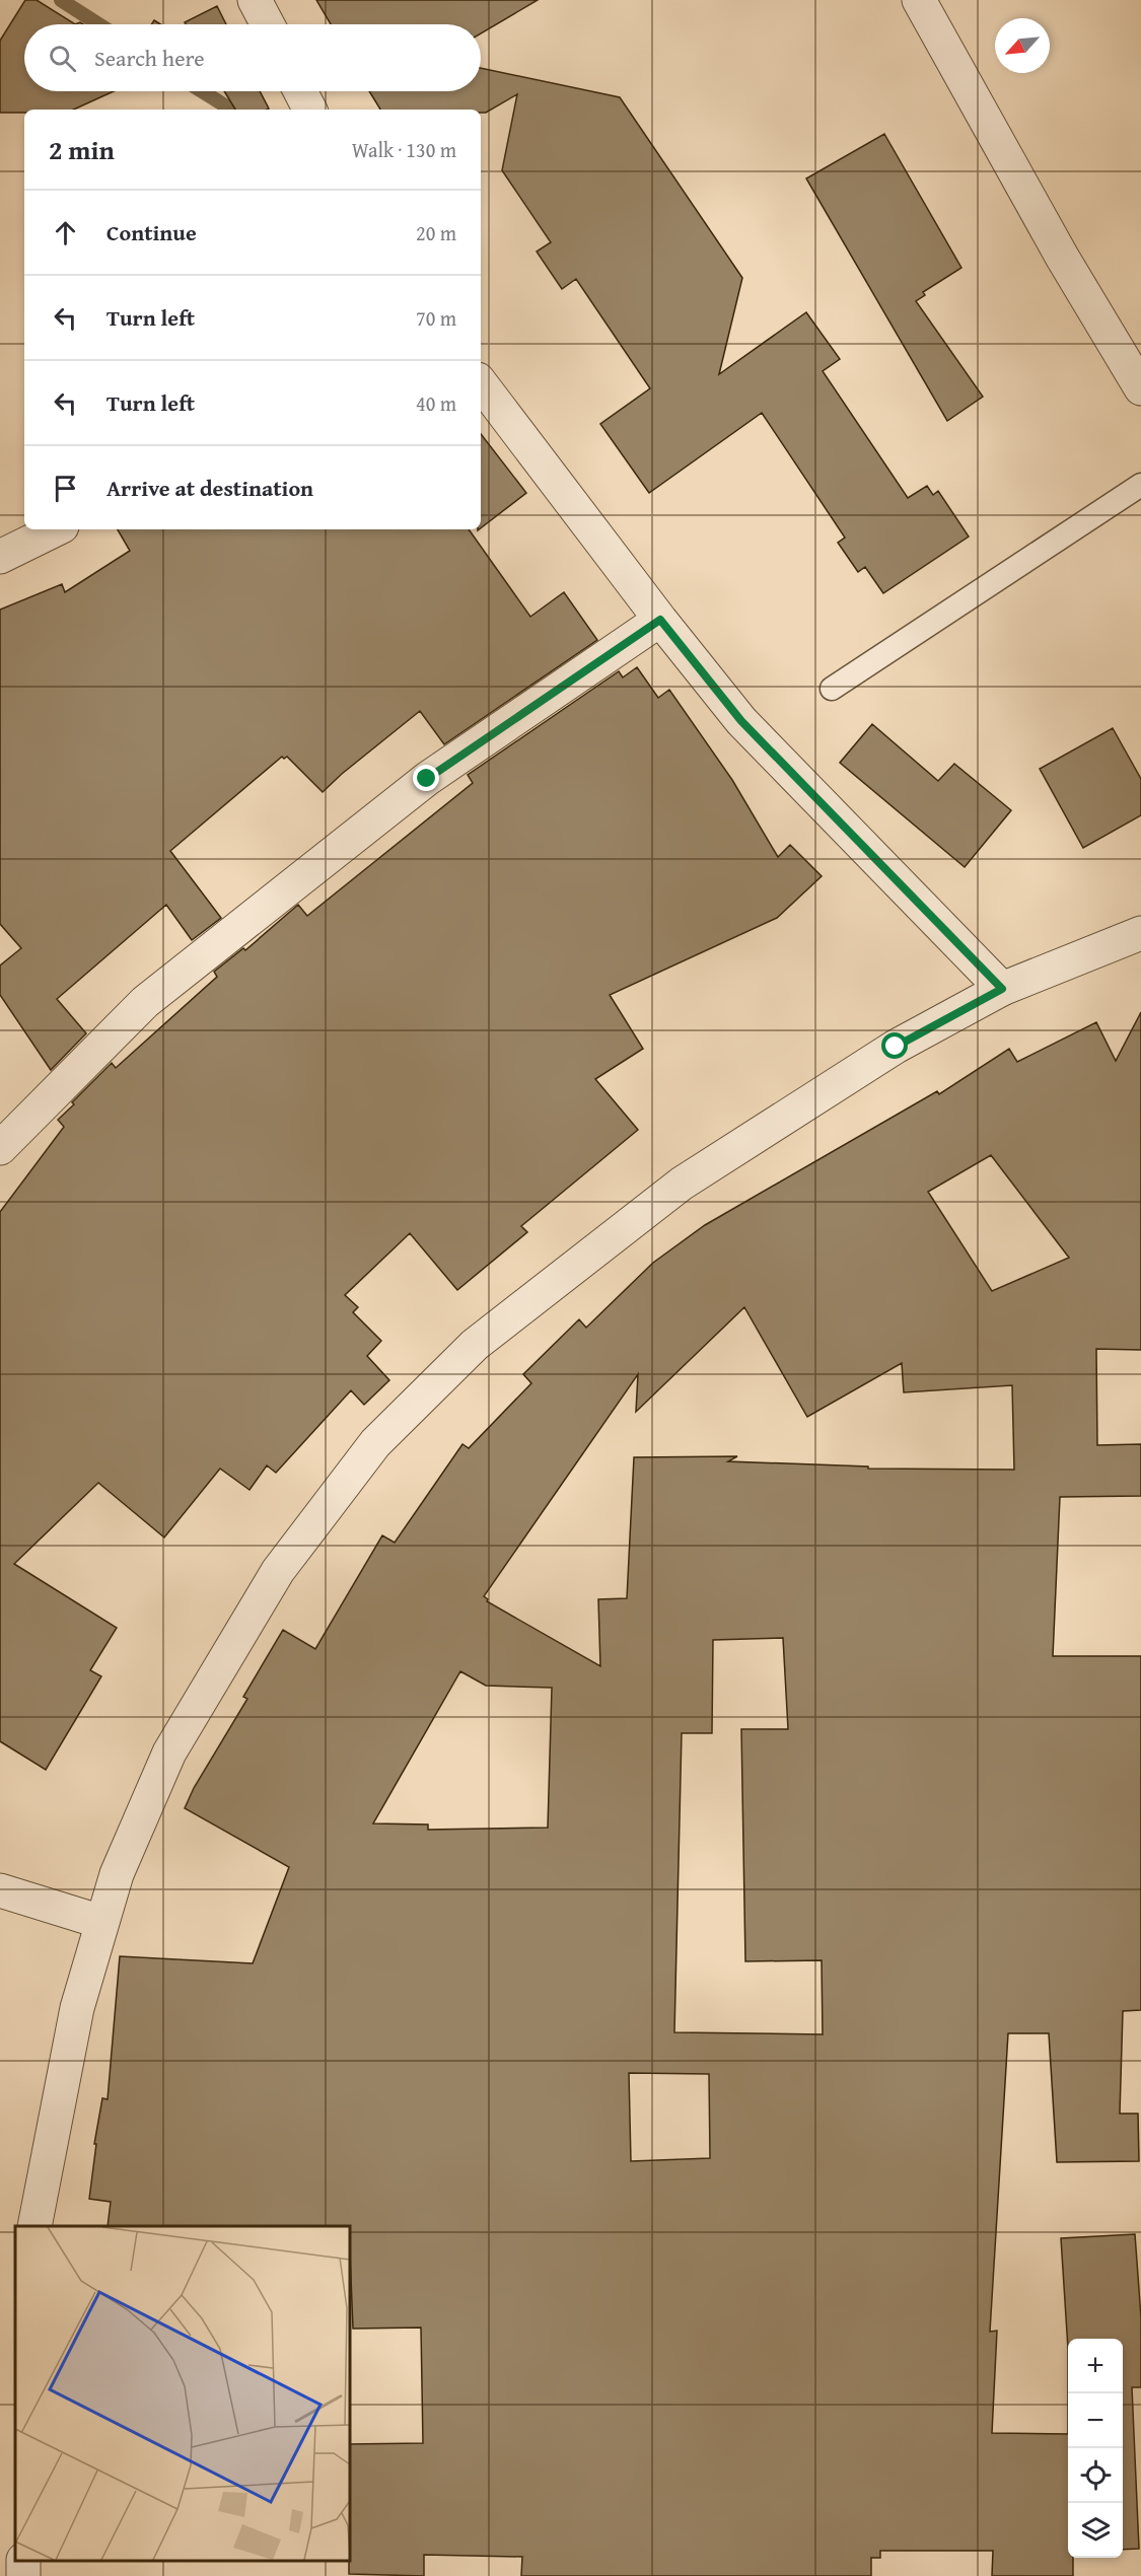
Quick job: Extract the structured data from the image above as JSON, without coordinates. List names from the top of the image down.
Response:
{
  "north": "bottom left",
  "page": {
    "search": "Search here",
    "heading": ["2 min", "Walk · 130 m"],
    "list": [
      ["Continue", "20 m"],
      ["Turn left", "70 m"],
      ["Turn left", "40 m"],
      "Arrive at destination"
    ],
    "map_buttons": ["+", "−"]
  }
}
